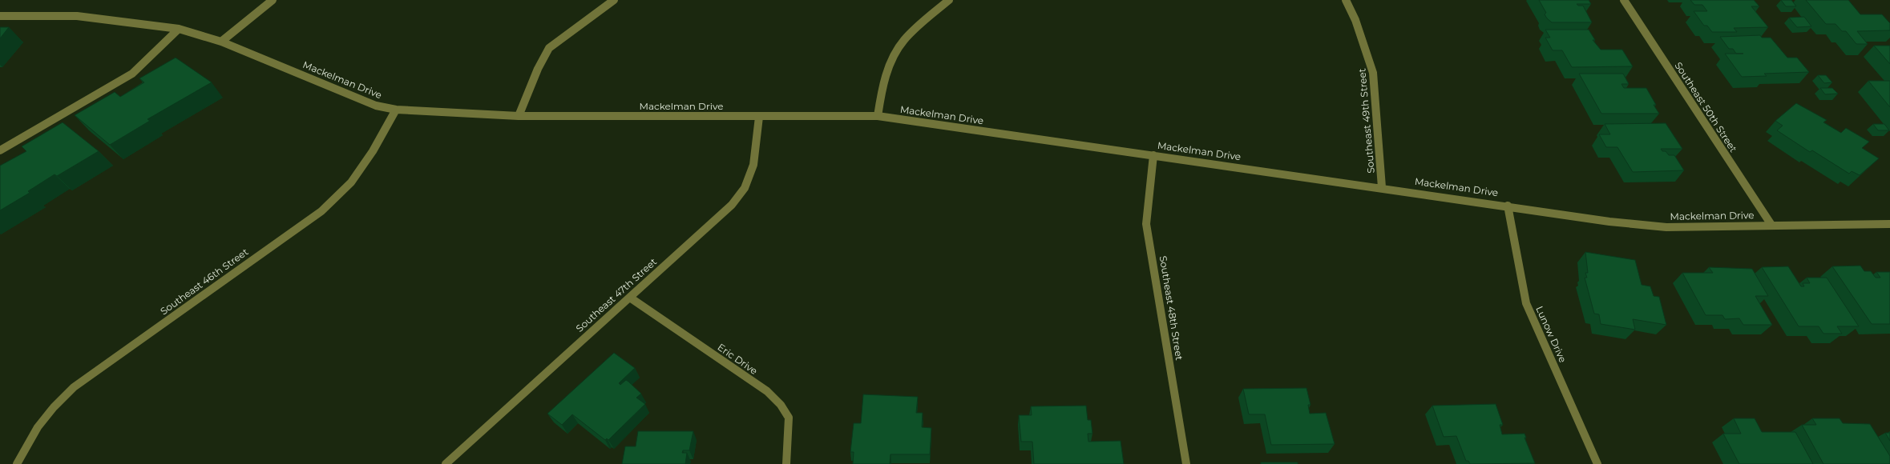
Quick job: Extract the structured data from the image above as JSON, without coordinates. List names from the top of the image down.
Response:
{
  "streets": {
    "street": [
      "Mackelman Drive",
      "Southeast 50th Street",
      "Southeast 49th Street",
      "Southeast 46th Street",
      "Southeast 47th Street",
      "Southeast 48th Street",
      "Lunow Drive",
      "Eric Drive"
    ]
  },
  "crossings": [
    ["Mackelman Drive", "Southeast 50th Street"],
    ["Mackelman Drive", "Southeast 49th Street"],
    ["Mackelman Drive", "Southeast 46th Street"],
    ["Mackelman Drive", "Southeast 47th Street"],
    ["Mackelman Drive", "Southeast 48th Street"],
    ["Mackelman Drive", "Lunow Drive"],
    ["Southeast 47th Street", "Eric Drive"]
  ]
}
